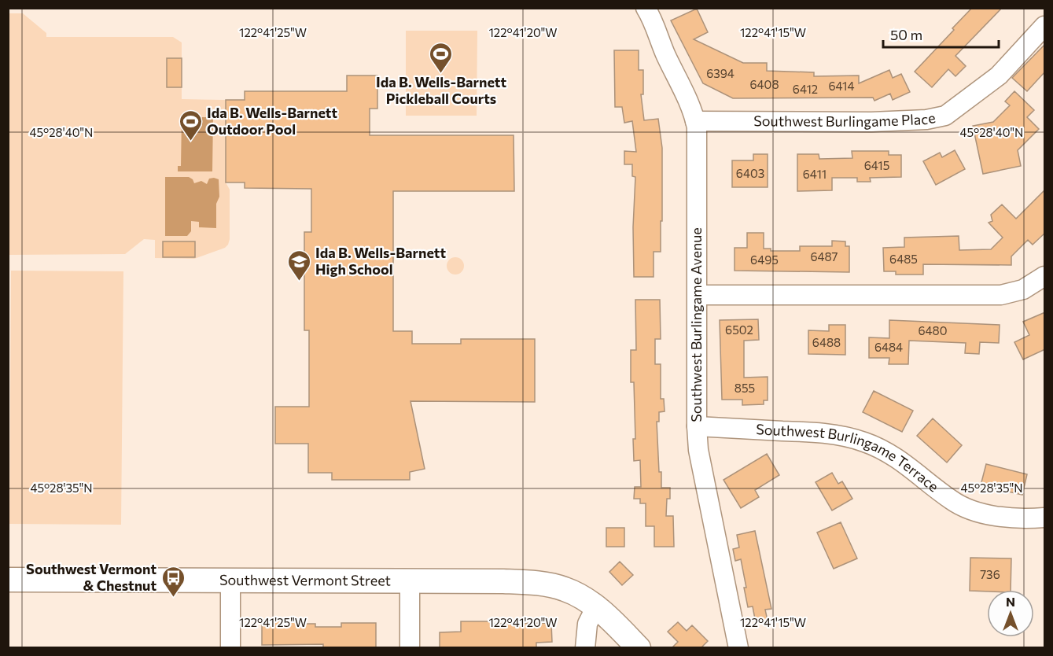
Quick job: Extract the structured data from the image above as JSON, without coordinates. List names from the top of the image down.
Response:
{
  "streets": {
    "street": [
      "Southwest Burlingame Place",
      "Southwest Burlingame Avenue",
      "Southwest Burlingame Terrace",
      "Southwest Vermont Street"
    ]
  },
  "crossings": [
    ["Southwest Burlingame Place", "Southwest Burlingame Avenue"],
    ["Southwest Burlingame Avenue", "Southwest Burlingame Terrace"]
  ],
  "places": {
    "sports": ["Ida B. Wells-Barnett Pickleball Courts", "Ida B. Wells-Barnett Outdoor Pool"],
    "school or university": ["Ida B. Wells-Barnett High School"],
    "bus stop": ["Southwest Vermont & Chestnut"]
  },
  "house_numbers": [
    "6394",
    "6408",
    "6414",
    "6412",
    "6415",
    "6403",
    "6411",
    "6487",
    "6485",
    "6495",
    "6502",
    "6480",
    "6488",
    "6484",
    "855",
    "736"
  ],
  "scale_bar": "50 m",
  "north": "top",
  "coordinates": [
    "122°41'25\"W",
    "122°41'20\"W",
    "122°41'15\"W",
    "45°28'40\"N",
    "45°28'35\"N"
  ]
}
